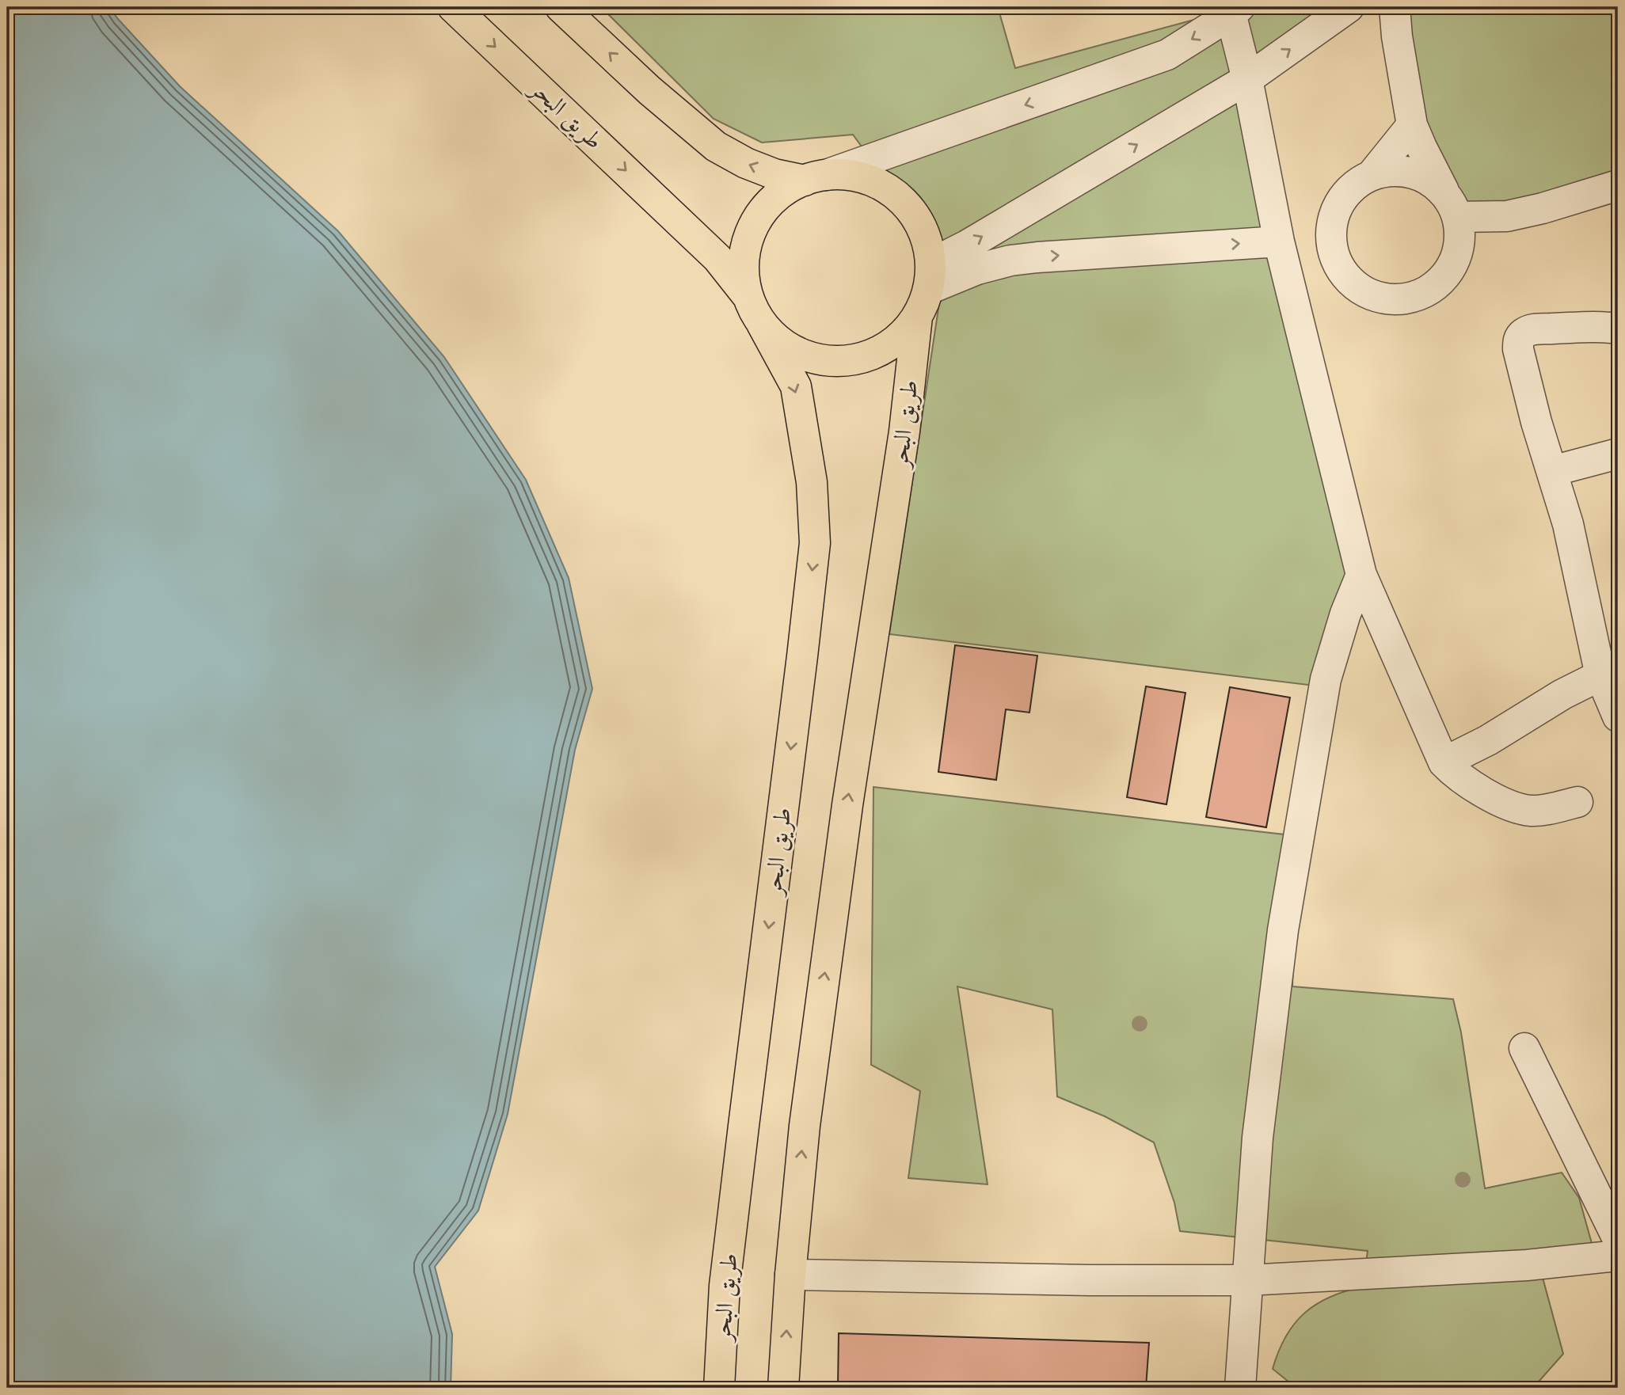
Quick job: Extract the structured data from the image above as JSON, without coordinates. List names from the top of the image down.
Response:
{
  "streets": {
    "highway": ["طريق البحر"]
  }
}
